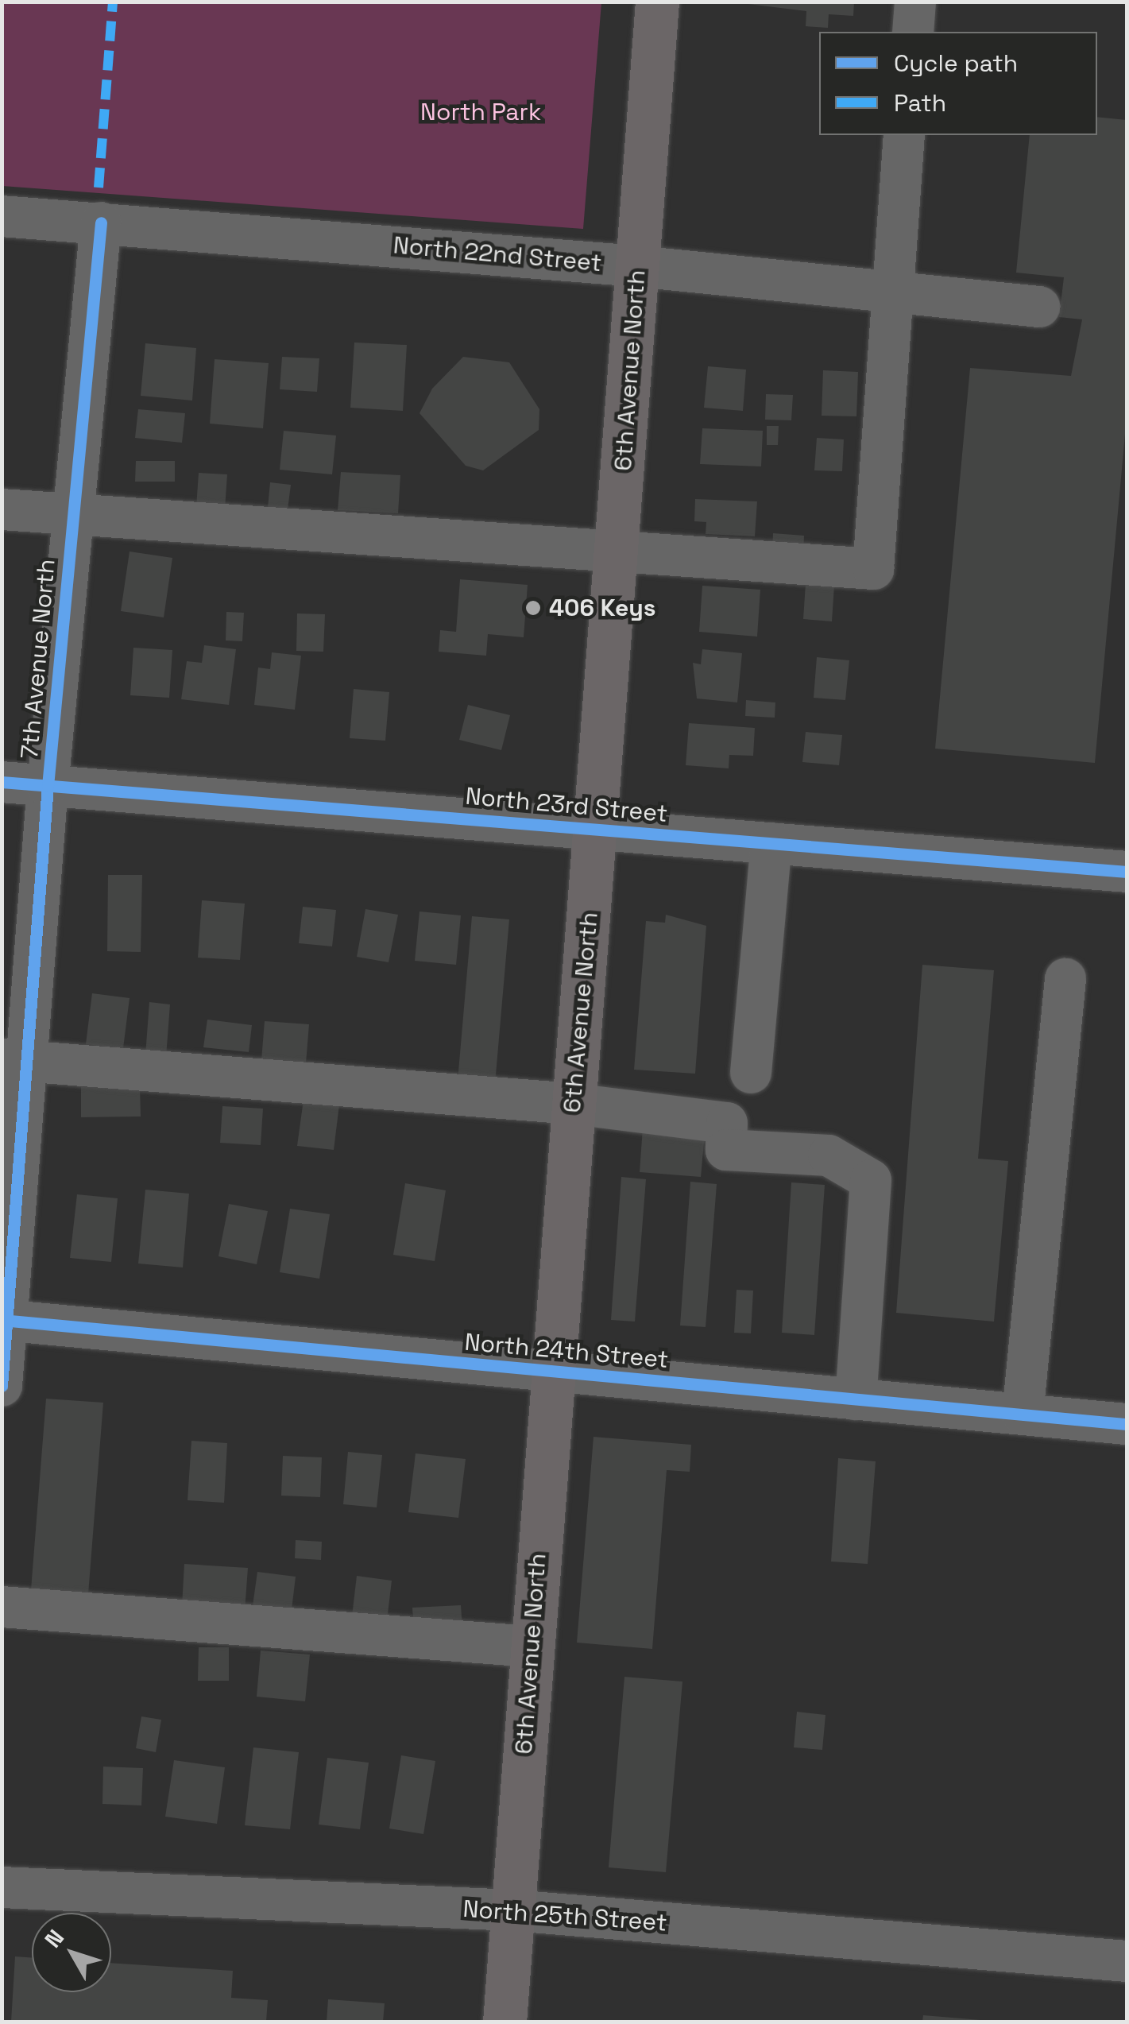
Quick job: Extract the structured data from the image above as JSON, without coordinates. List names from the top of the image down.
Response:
{
  "streets": {
    "main road": ["6th Avenue North"],
    "street": [
      "North 22nd Street",
      "7th Avenue North",
      "North 23rd Street",
      "North 24th Street",
      "North 25th Street"
    ]
  },
  "crossings": [
    ["North 22nd Street", "6th Avenue North"],
    ["North 22nd Street", "7th Avenue North"],
    ["6th Avenue North", "North 23rd Street"],
    ["6th Avenue North", "North 24th Street"],
    ["6th Avenue North", "North 25th Street"],
    ["7th Avenue North", "North 23rd Street"],
    ["7th Avenue North", "North 24th Street"]
  ],
  "parks": ["North Park"],
  "places": ["406 Keys"],
  "legend": ["Cycle path", "Path"],
  "north": "top left"
}
